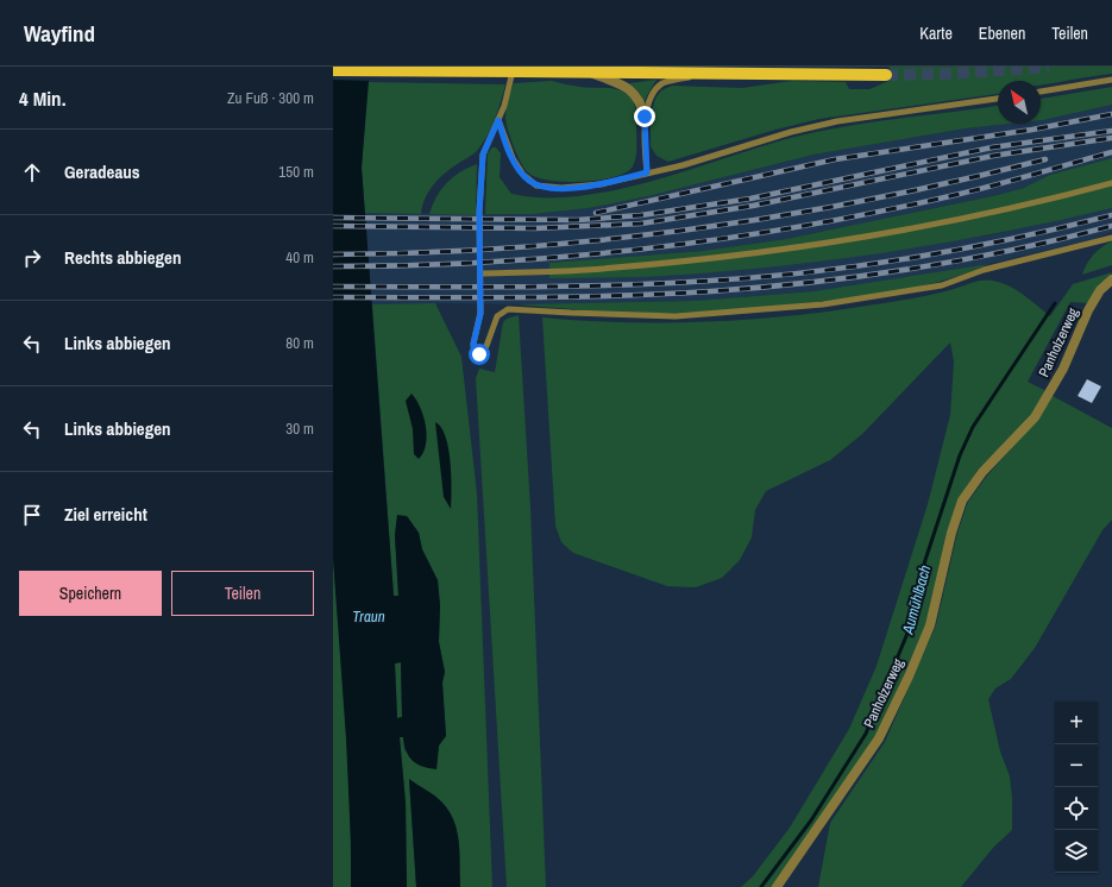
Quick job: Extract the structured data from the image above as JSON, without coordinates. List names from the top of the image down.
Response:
{
  "streets": {
    "street": ["Panholzerweg"]
  },
  "water": ["Aumühlbach", "Traun"],
  "north": "top left",
  "page": {
    "header": "Wayfind",
    "nav": ["Karte", "Ebenen", "Teilen"],
    "heading": ["4 Min.", "Zu Fuß · 300 m"],
    "list": [
      ["Geradeaus", "150 m"],
      ["Rechts abbiegen", "40 m"],
      ["Links abbiegen", "80 m"],
      ["Links abbiegen", "30 m"],
      "Ziel erreicht"
    ],
    "buttons": ["Speichern", "Teilen"],
    "map_buttons": ["+", "−"]
  }
}
